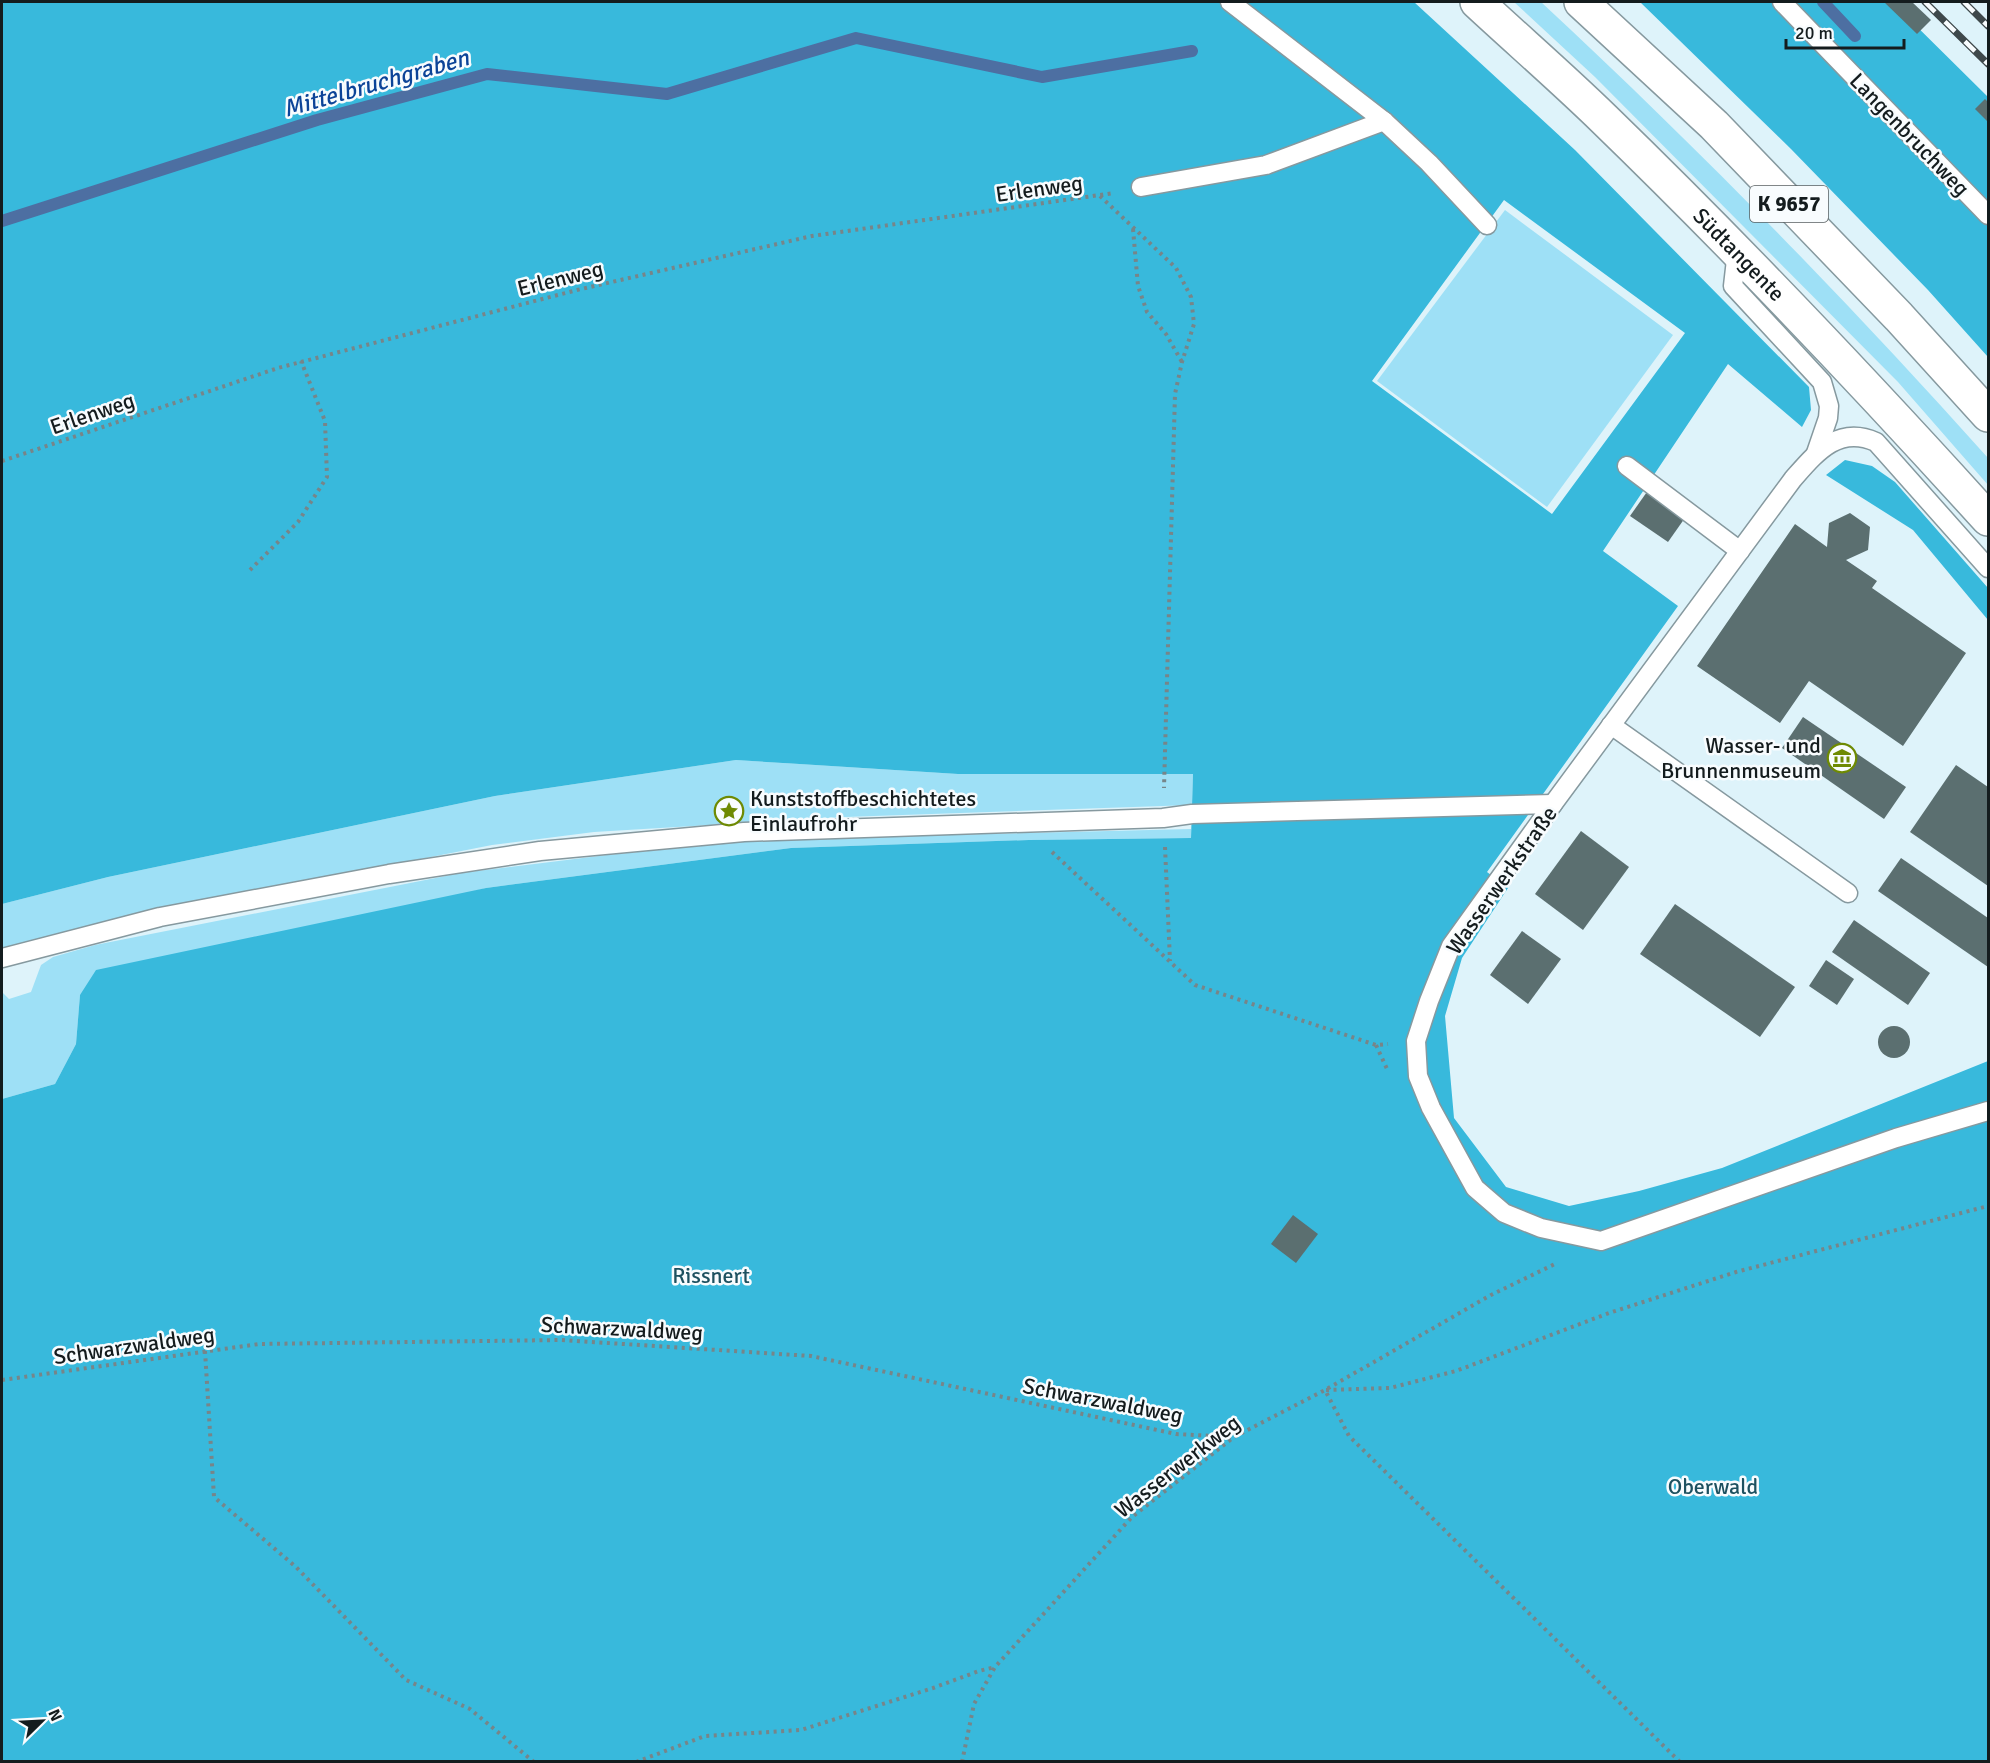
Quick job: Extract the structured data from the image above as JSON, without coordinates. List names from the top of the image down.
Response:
{
  "streets": {
    "highway": ["K 9657", "Südtangente"],
    "lane": ["Langenbruchweg", "Wasserwerkstraße"],
    "path": ["Erlenweg", "Schwarzwaldweg", "Wasserwerkweg"]
  },
  "crossings": [
    ["Wasserwerkstraße", "Wasserwerkweg"],
    ["Schwarzwaldweg", "Wasserwerkweg"]
  ],
  "water": ["Mittelbruchgraben"],
  "parks": ["Rissnert", "Oberwald"],
  "places": {
    "museum": ["Wasser- und Brunnenmuseum"],
    "place": ["Kunststoffbeschichtetes Einlaufrohr"]
  },
  "scale_bar": "20 m",
  "north": "top right"
}
